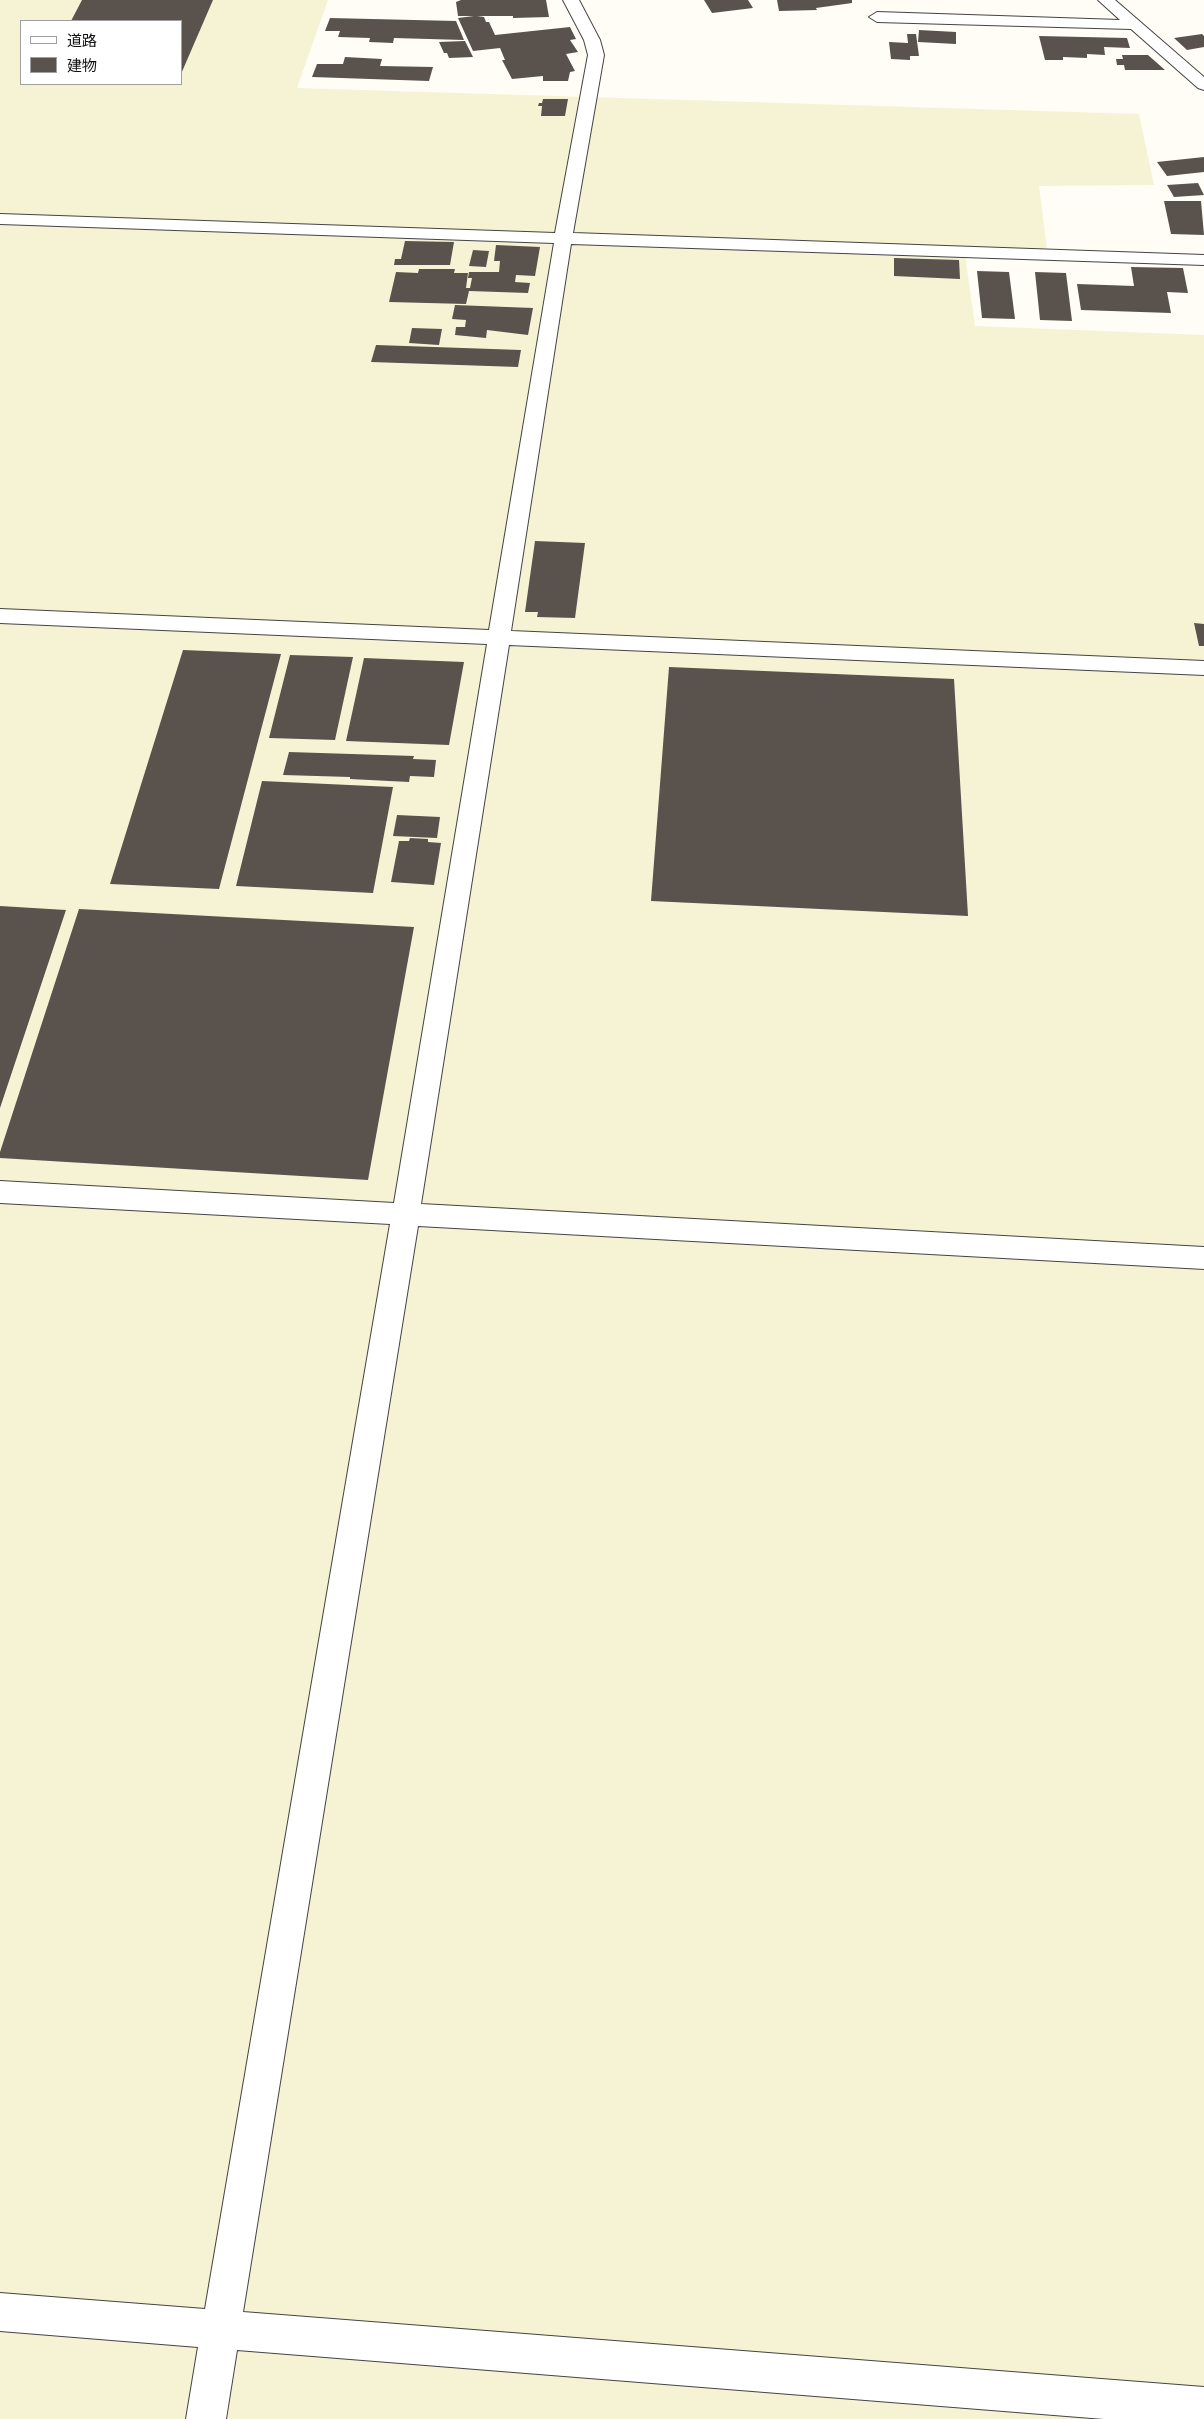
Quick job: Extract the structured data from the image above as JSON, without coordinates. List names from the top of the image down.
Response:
{
  "legend": ["道路", "建物"]
}
